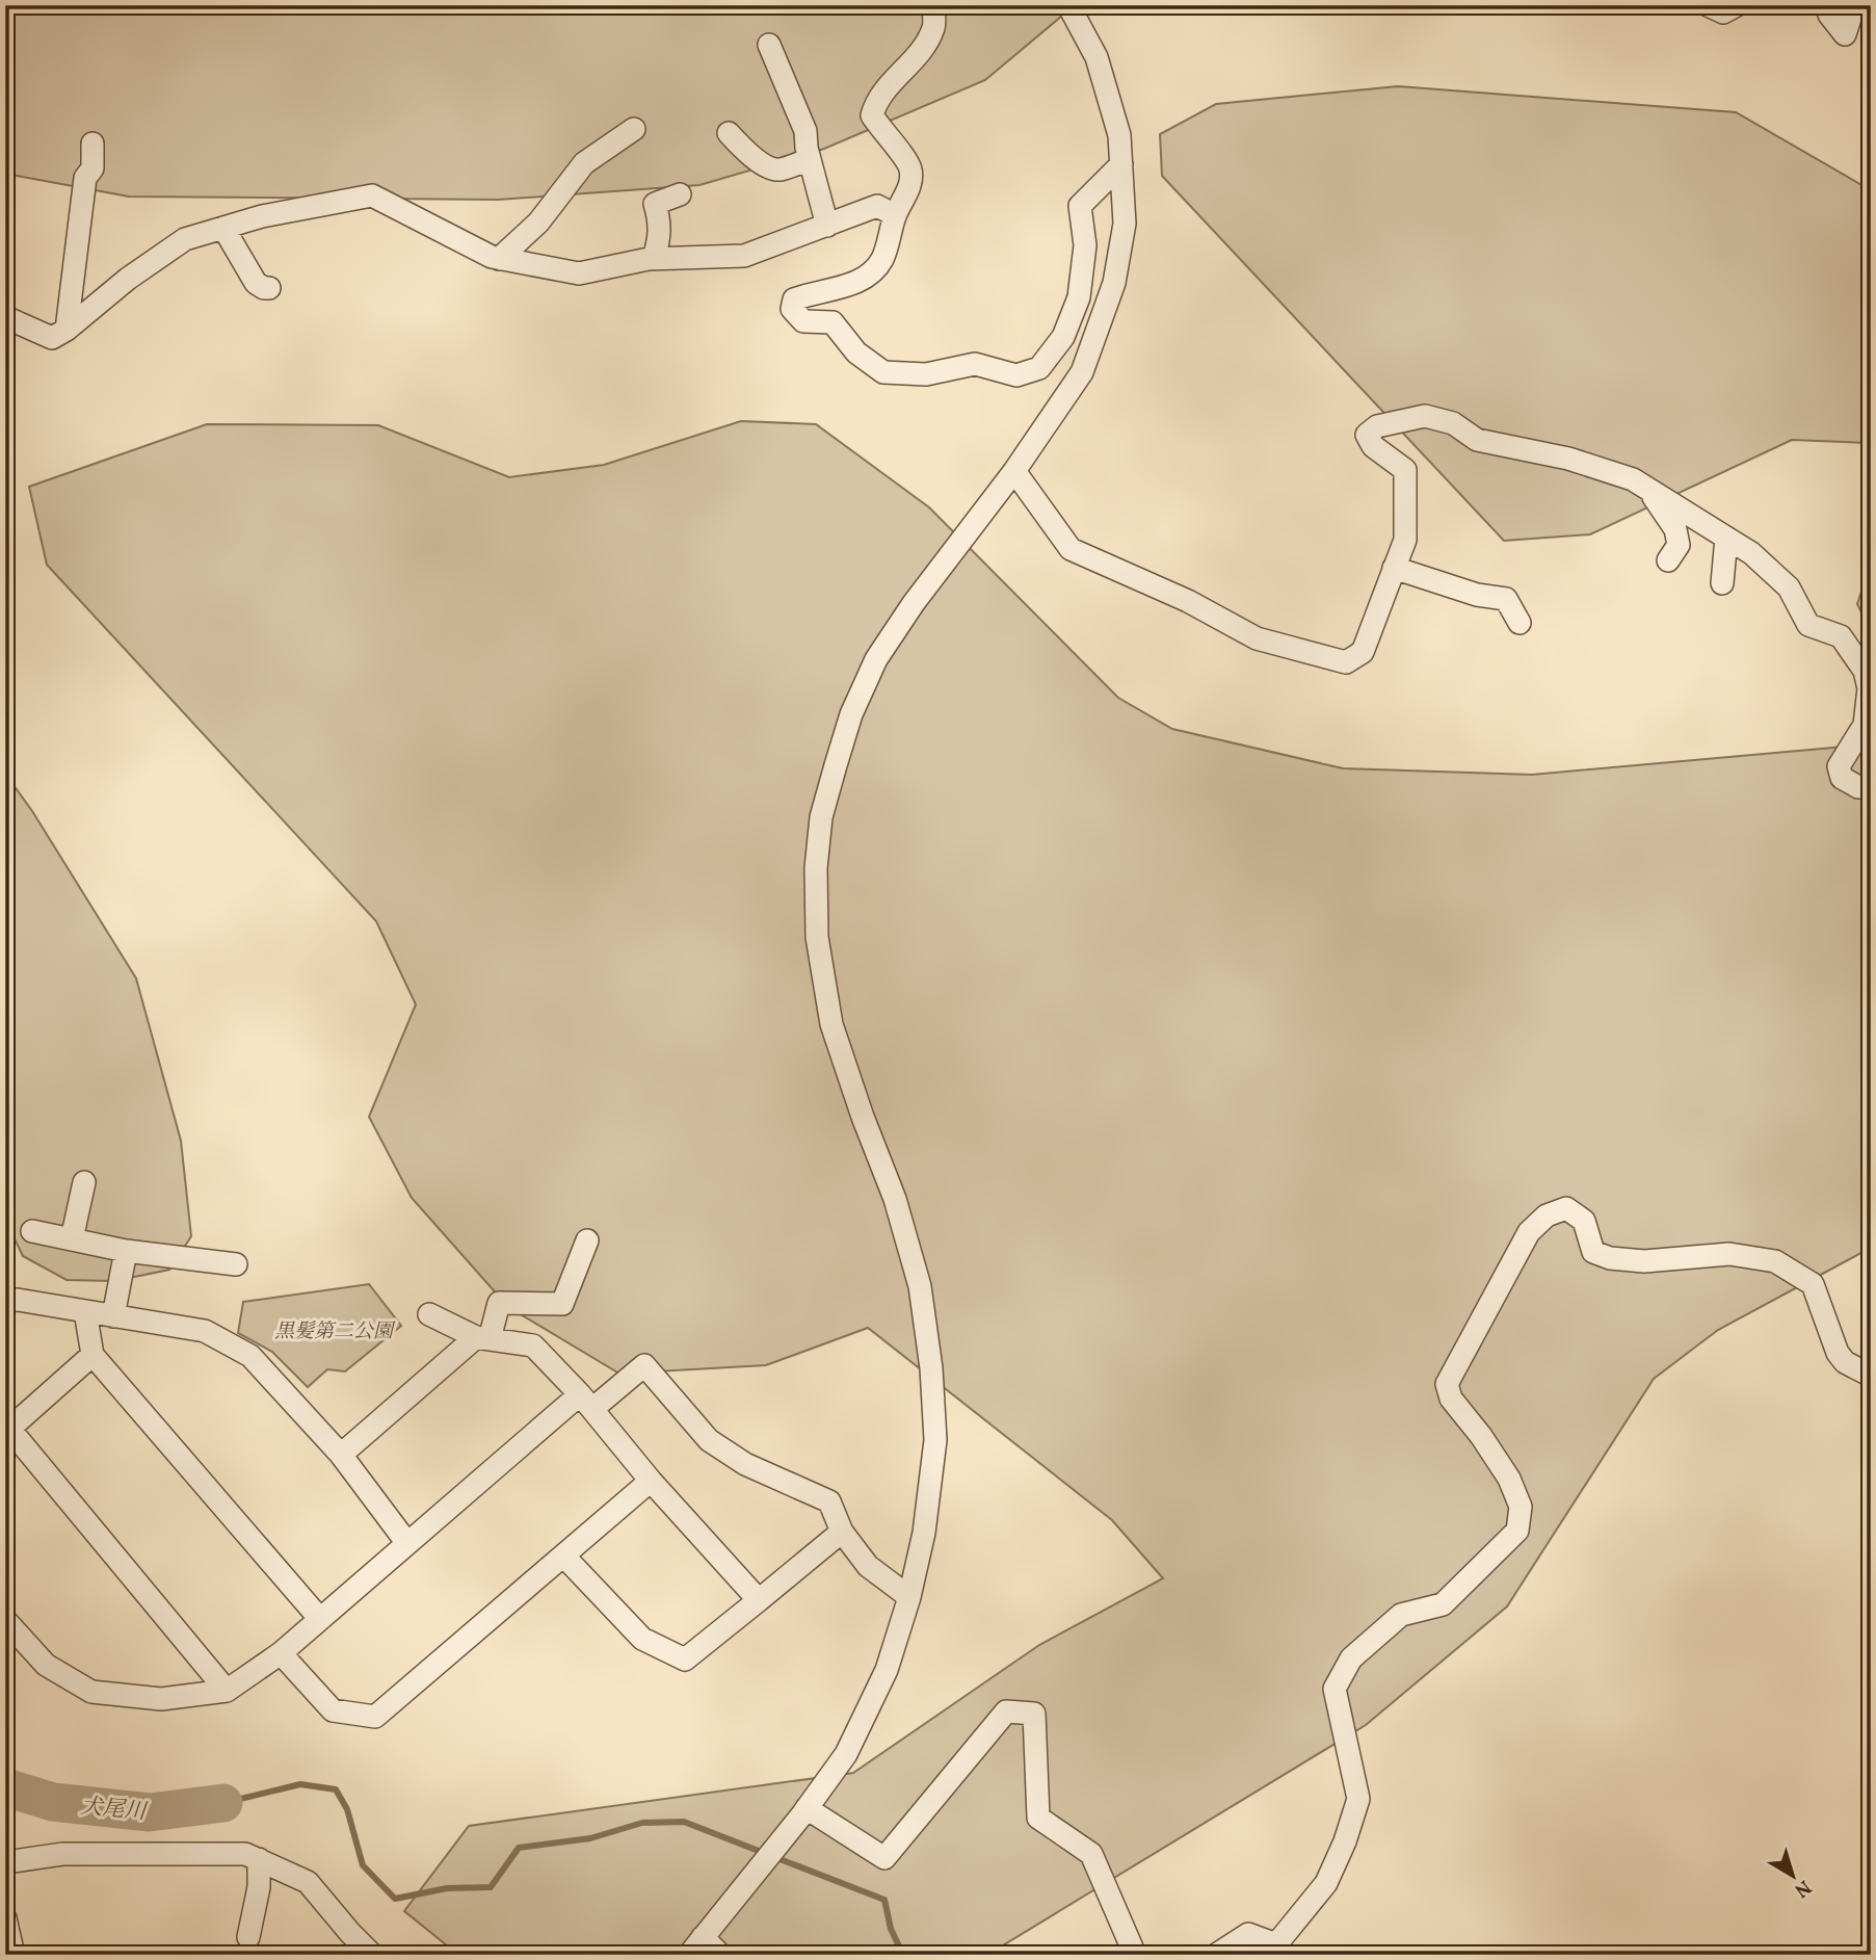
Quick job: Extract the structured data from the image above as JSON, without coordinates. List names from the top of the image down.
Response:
{
  "water": ["犬尾川"],
  "parks": ["黒髪第二公園"],
  "north": "bottom right"
}
